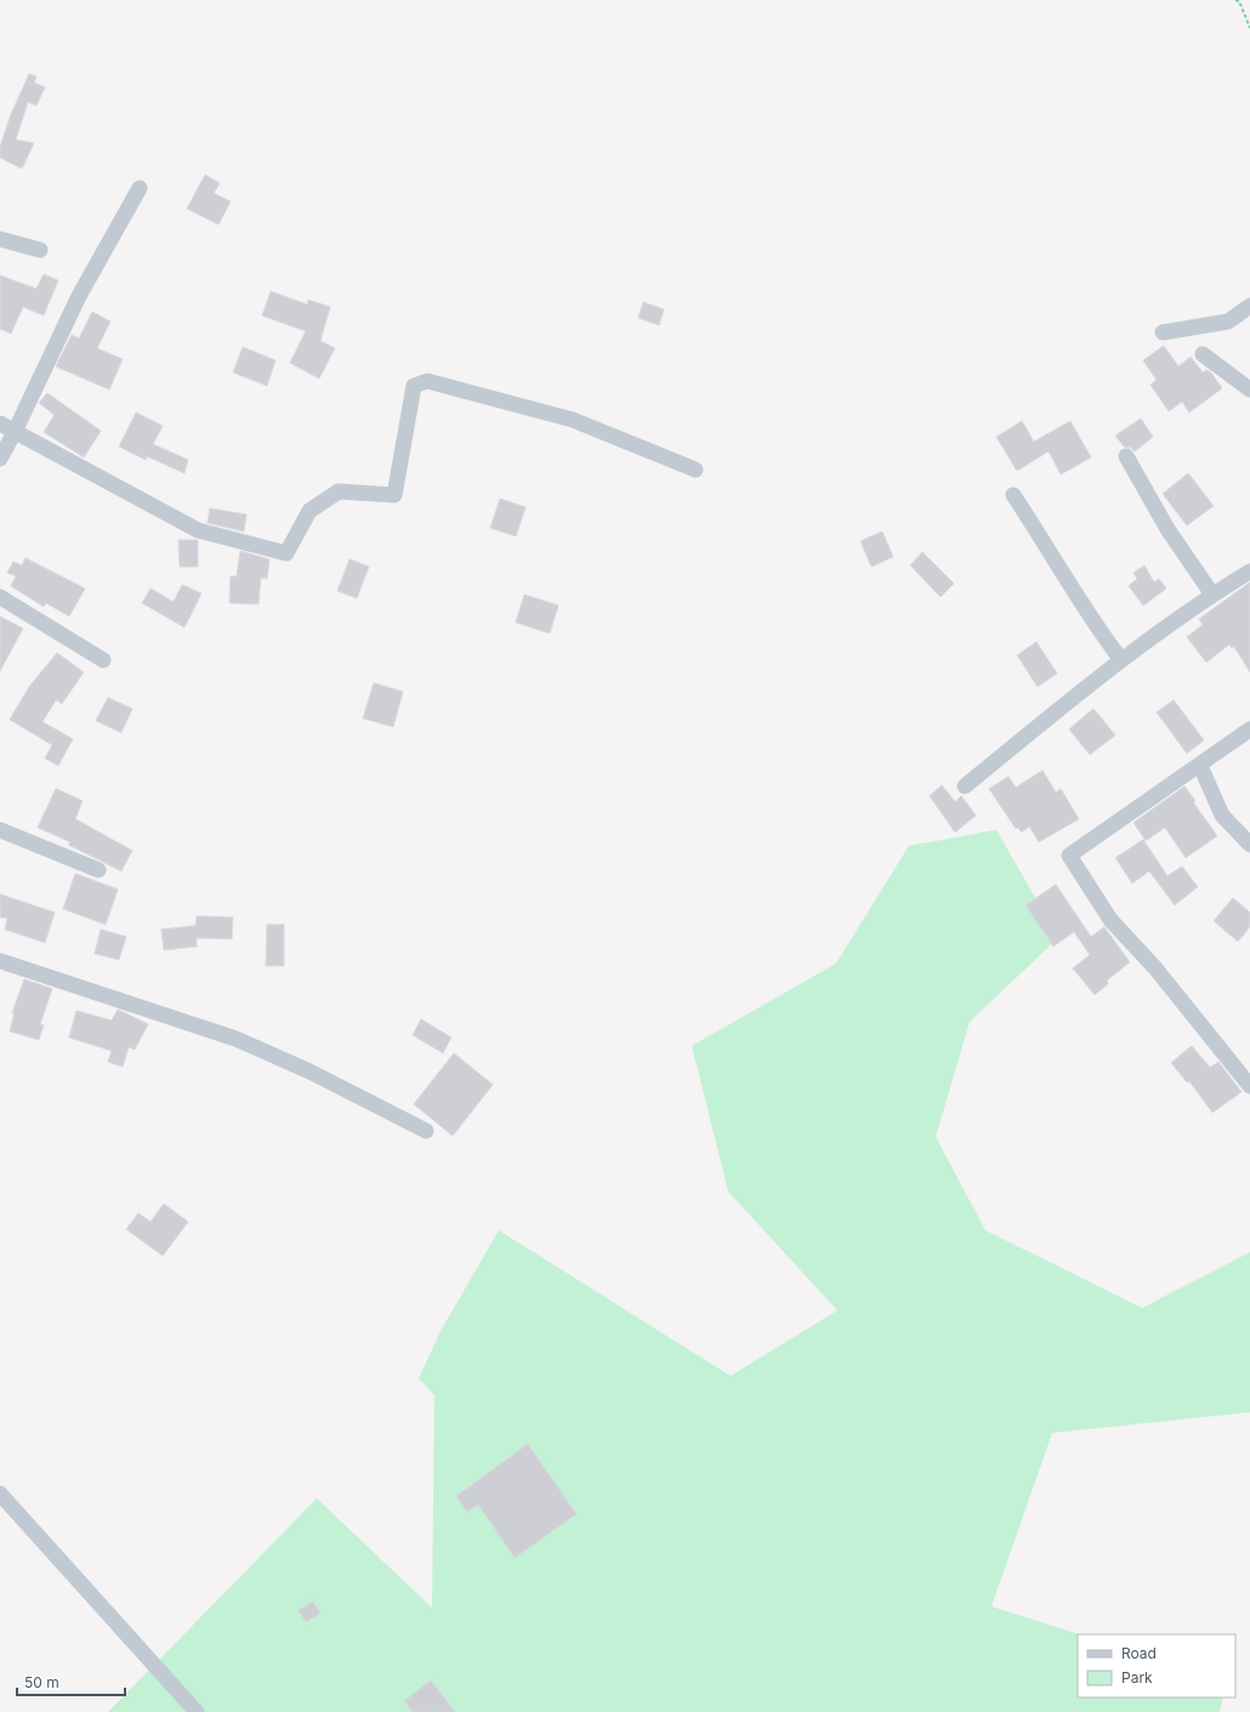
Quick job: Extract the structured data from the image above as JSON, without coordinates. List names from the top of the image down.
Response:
{
  "legend": ["Road", "Park"],
  "scale_bar": "50 m"
}
